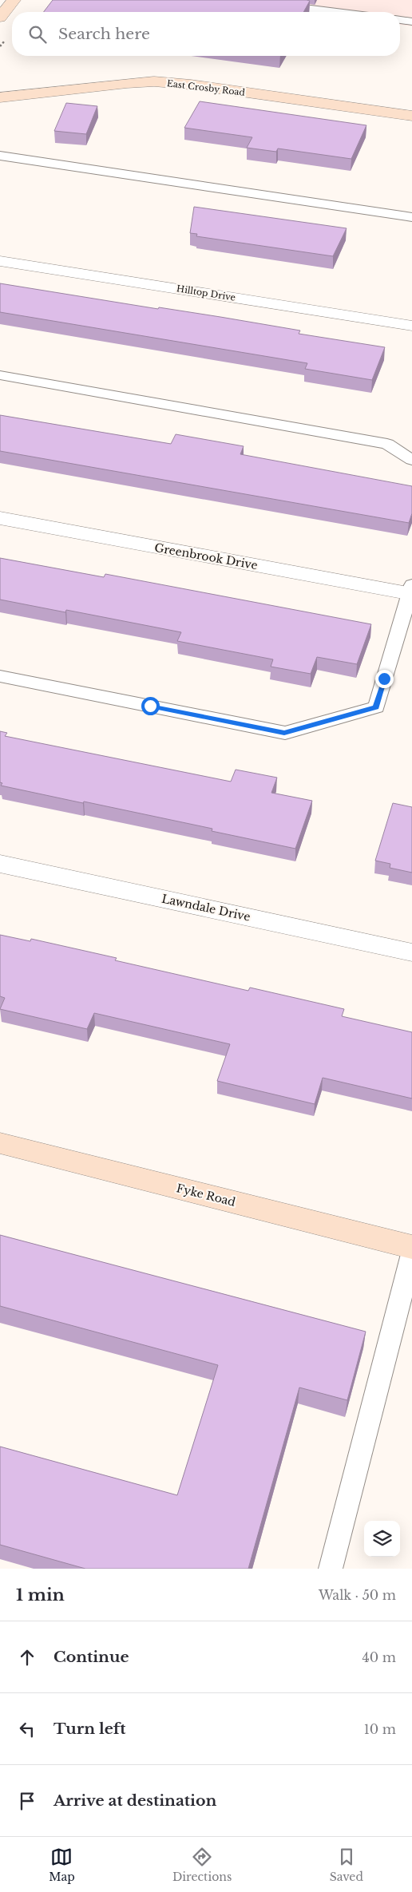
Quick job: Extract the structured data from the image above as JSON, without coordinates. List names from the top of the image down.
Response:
{
  "streets": {
    "street": [
      "East Crosby Road",
      "Hilltop Drive",
      "Greenbrook Drive",
      "Lawndale Drive",
      "Fyke Road"
    ]
  },
  "page": {
    "search": "Search here",
    "heading": ["1 min", "Walk · 50 m"],
    "list": [
      ["Continue", "40 m"],
      ["Turn left", "10 m"],
      "Arrive at destination"
    ],
    "nav": ["Map", "Directions", "Saved"]
  }
}
